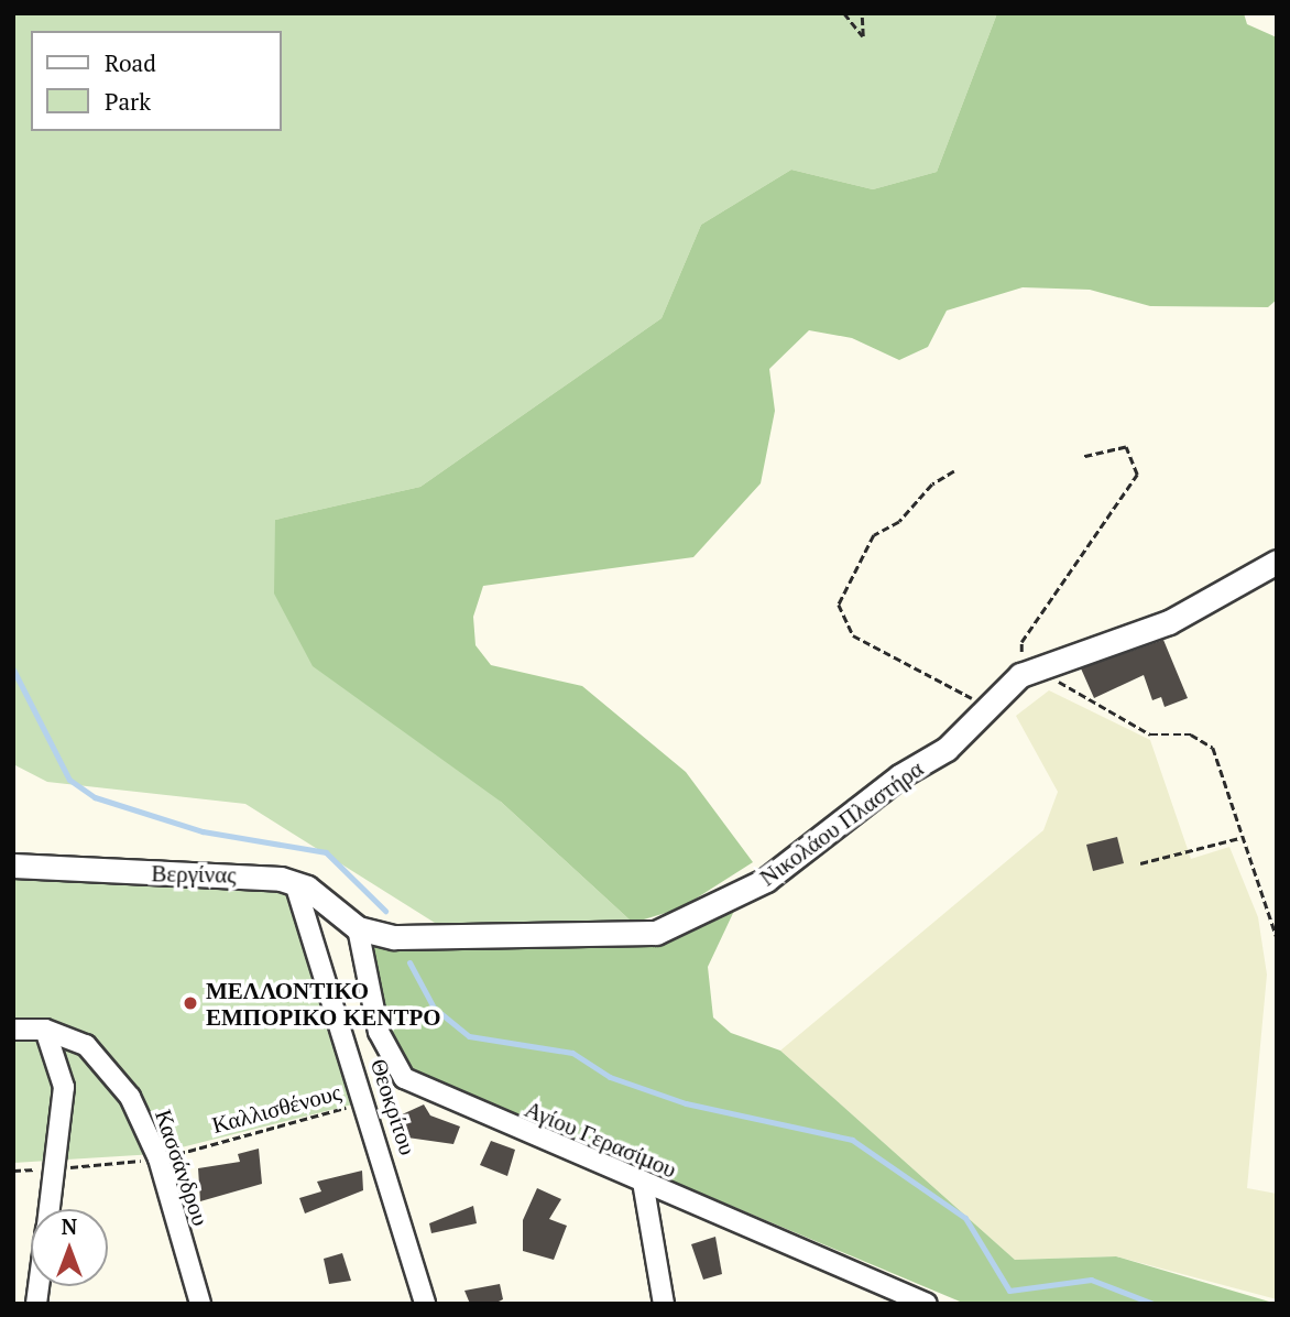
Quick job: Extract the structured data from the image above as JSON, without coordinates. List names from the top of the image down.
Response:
{
  "streets": {
    "street": [
      "Νικολάου Πλαστήρα",
      "Βεργίνας",
      "Θεοκρίτου",
      "Αγίου Γερασίμου",
      "Κασσάνδρου"
    ],
    "path": ["Καλλισθένους"]
  },
  "crossings": [
    ["Νικολάου Πλαστήρα", "Αγίου Γερασίμου"],
    ["Βεργίνας", "Θεοκρίτου"],
    ["Θεοκρίτου", "Καλλισθένους"],
    ["Καλλισθένους", "Κασσάνδρου"]
  ],
  "places": ["ΜΕΛΛΟΝΤΙΚΟ ΕΜΠΟΡΙΚΟ ΚΕΝΤΡΟ"],
  "legend": ["Road", "Park"],
  "north": "top"
}
